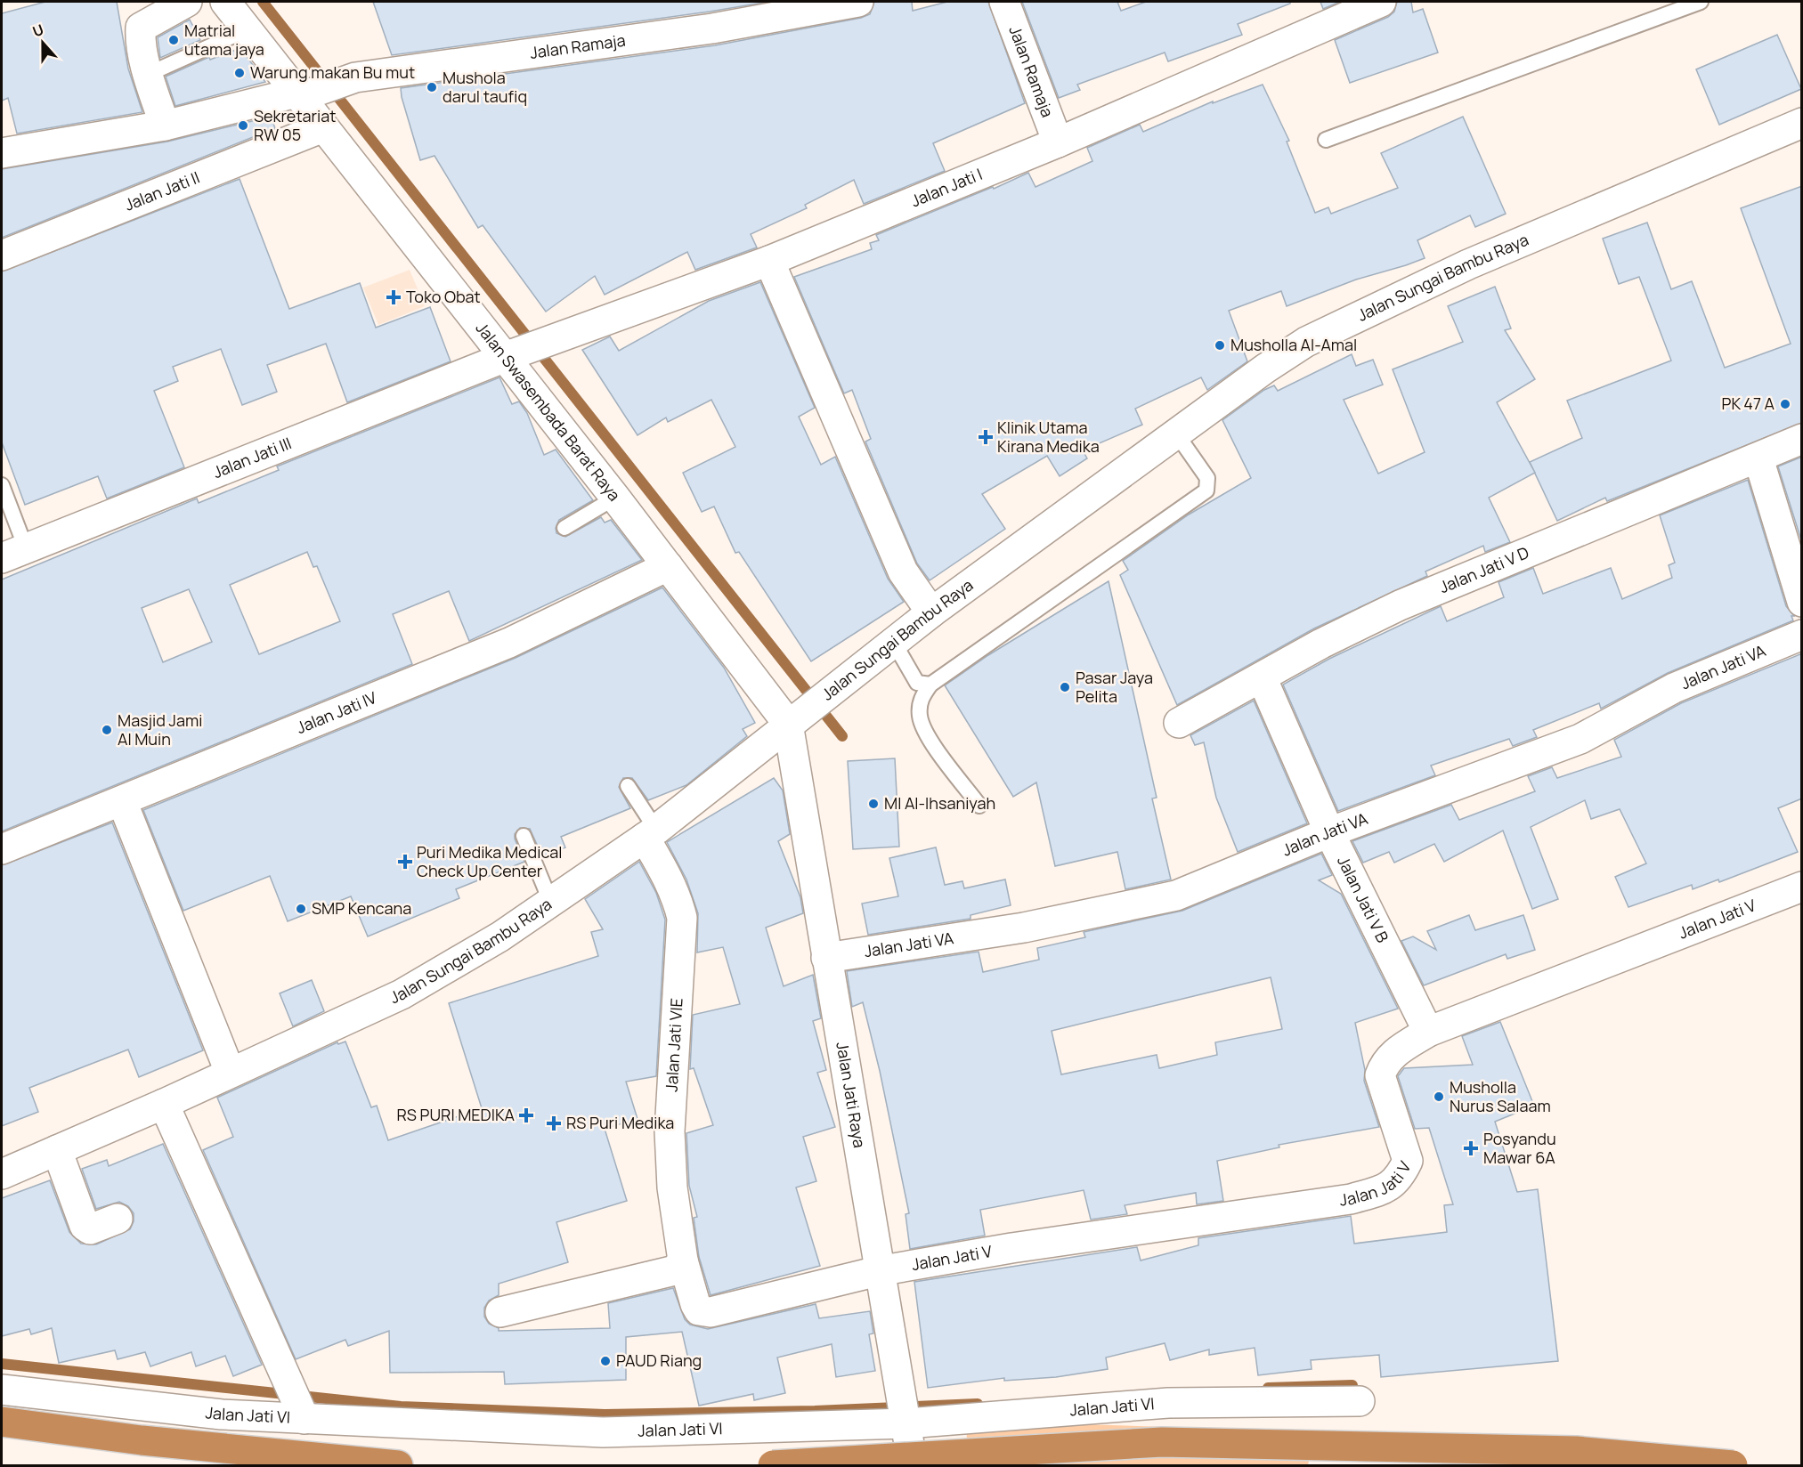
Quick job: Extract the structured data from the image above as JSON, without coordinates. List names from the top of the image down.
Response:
{
  "streets": {
    "street": [
      "Jalan Ramaja",
      "Jalan Jati I",
      "Jalan Jati II",
      "Jalan Sungai Bambu Raya",
      "Jalan Swasembada Barat Raya",
      "Jalan Jati III",
      "Jalan Jati V D",
      "Jalan Jati VA",
      "Jalan Jati IV",
      "Jalan Jati V B",
      "Jalan Jati V",
      "Jalan Jati VIE",
      "Jalan Jati Raya",
      "Jalan Jati VI"
    ]
  },
  "crossings": [
    ["Jalan Ramaja", "Jalan Jati I"],
    ["Jalan Ramaja", "Jalan Swasembada Barat Raya"],
    ["Jalan Jati I", "Jalan Swasembada Barat Raya"],
    ["Jalan Jati I", "Jalan Jati III"],
    ["Jalan Jati II", "Jalan Swasembada Barat Raya"],
    ["Jalan Sungai Bambu Raya", "Jalan Swasembada Barat Raya"],
    ["Jalan Sungai Bambu Raya", "Jalan Jati VIE"],
    ["Jalan Sungai Bambu Raya", "Jalan Jati Raya"],
    ["Jalan Swasembada Barat Raya", "Jalan Jati III"],
    ["Jalan Swasembada Barat Raya", "Jalan Jati IV"],
    ["Jalan Swasembada Barat Raya", "Jalan Jati Raya"],
    ["Jalan Jati V D", "Jalan Jati V B"],
    ["Jalan Jati VA", "Jalan Jati V B"],
    ["Jalan Jati VA", "Jalan Jati Raya"],
    ["Jalan Jati V B", "Jalan Jati V"],
    ["Jalan Jati V", "Jalan Jati VIE"],
    ["Jalan Jati V", "Jalan Jati Raya"],
    ["Jalan Jati VIE", "Jalan Jati Raya"],
    ["Jalan Jati Raya", "Jalan Jati VI"]
  ],
  "places": {
    "other": [
      "Matrial utama jaya",
      "Warung makan Bu mut",
      "Mushola darul taufiq",
      "Sekretariat RW 05",
      "Musholla Al-Amal",
      "PK 47 A",
      "Pasar Jaya Pelita",
      "Masjid Jami Al Muin",
      "MI Al-Ihsaniyah",
      "SMP Kencana",
      "Musholla Nurus Salaam",
      "PAUD Riang"
    ],
    "health": [
      "Toko Obat",
      "Klinik Utama Kirana Medika",
      "Puri Medika Medical Check Up Center",
      "RS PURI MEDIKA",
      "RS Puri Medika",
      "Posyandu Mawar 6A"
    ]
  },
  "north": "top"
}
